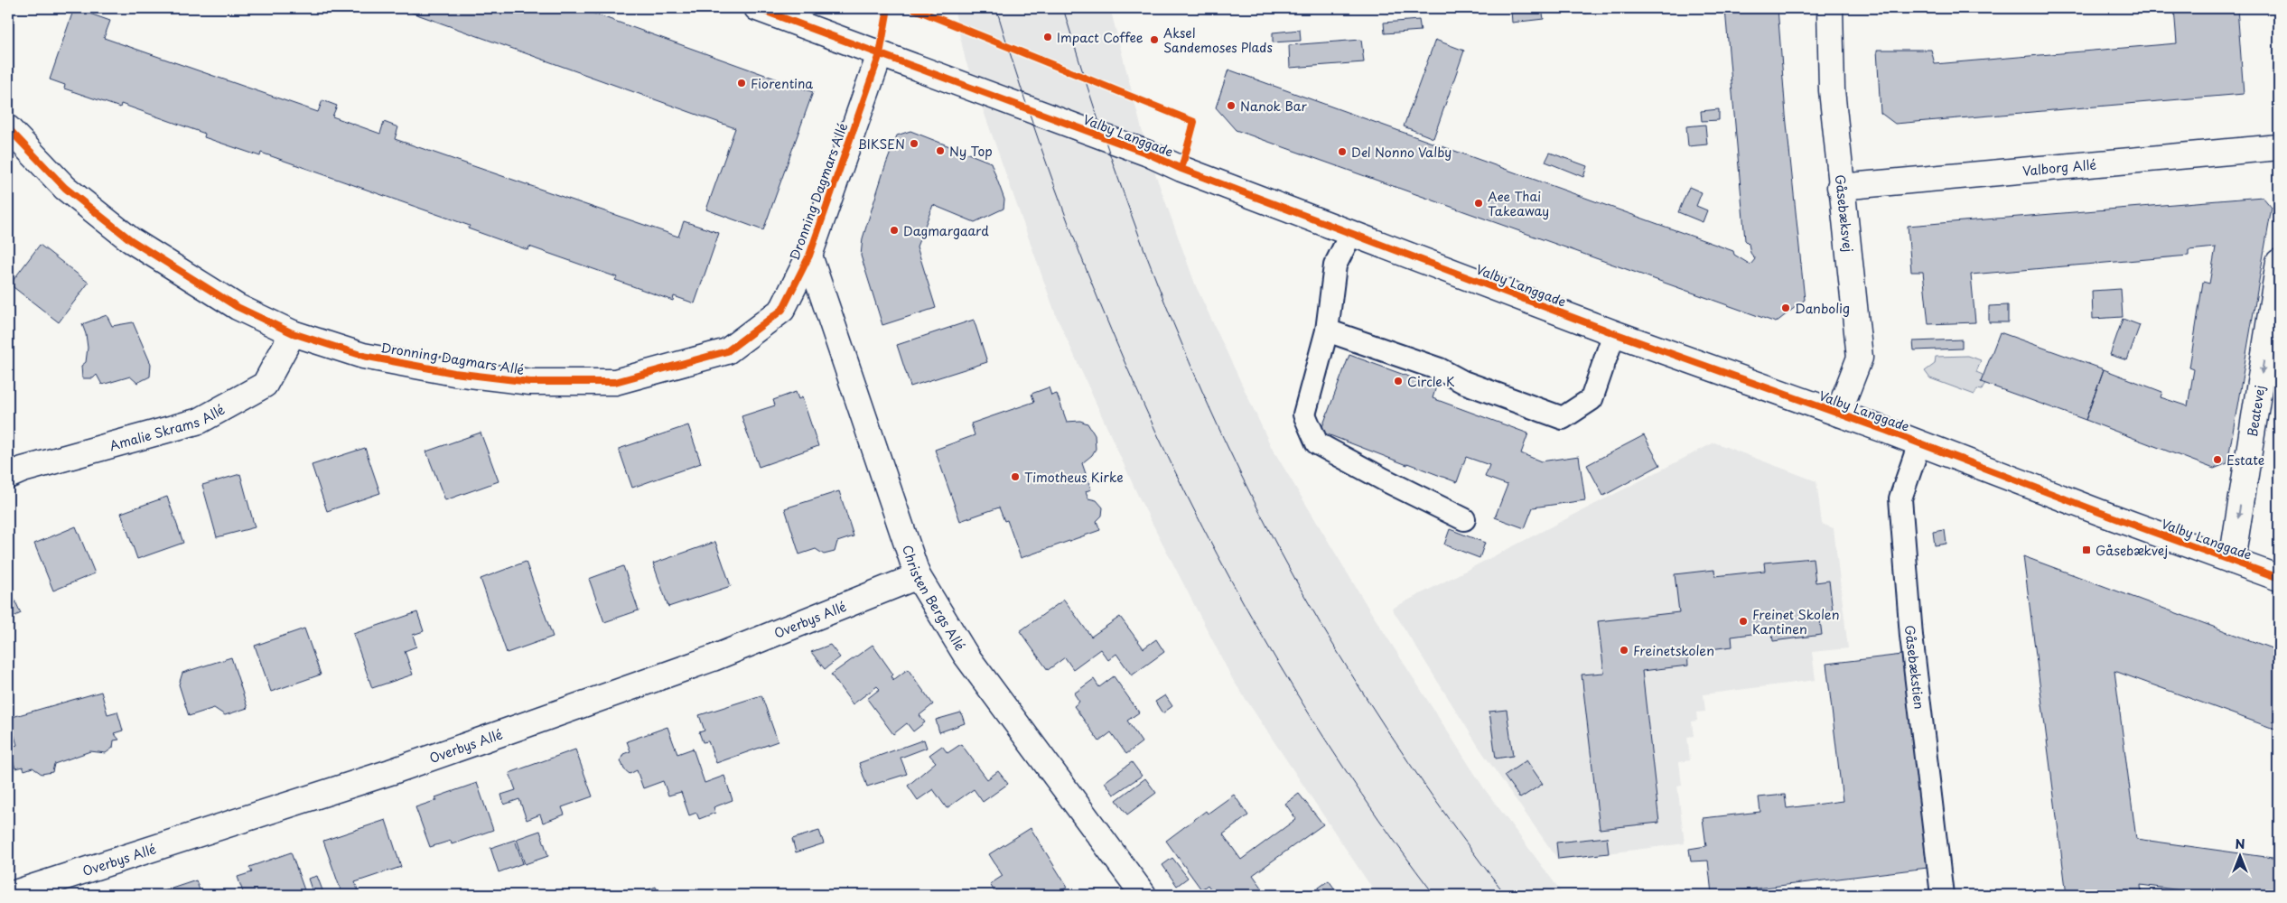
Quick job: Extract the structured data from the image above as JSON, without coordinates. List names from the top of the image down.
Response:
{
  "streets": {
    "street": [
      "Valby Langgade",
      "Valborg Allé",
      "Dronning Dagmars Allé",
      "Gåsebæksvej",
      "Beatevej",
      "Amalie Skrams Allé",
      "Christen Bergs Allé",
      "Overbys Allé"
    ],
    "lane": ["Gåsebækstien"]
  },
  "crossings": [
    ["Valby Langgade", "Dronning Dagmars Allé"],
    ["Valby Langgade", "Gåsebæksvej"],
    ["Valby Langgade", "Beatevej"],
    ["Valby Langgade", "Gåsebækstien"],
    ["Valborg Allé", "Gåsebæksvej"],
    ["Dronning Dagmars Allé", "Amalie Skrams Allé"],
    ["Dronning Dagmars Allé", "Christen Bergs Allé"],
    ["Christen Bergs Allé", "Overbys Allé"]
  ],
  "one_way": ["Beatevej"],
  "places": {
    "other": [
      "Impact Coffee",
      "Aksel Sandemoses Plads",
      "Fiorentina",
      "Nanok Bar",
      "BIKSEN",
      "Ny Top",
      "Del Nonno Valby",
      "Aee Thai Takeaway",
      "Dagmargaard",
      "Danbolig",
      "Circle K",
      "Estate",
      "Timotheus Kirke",
      "Freinet Skolen Kantinen",
      "Freinetskolen"
    ],
    "transit": ["Gåsebækvej"]
  },
  "north": "top"
}
